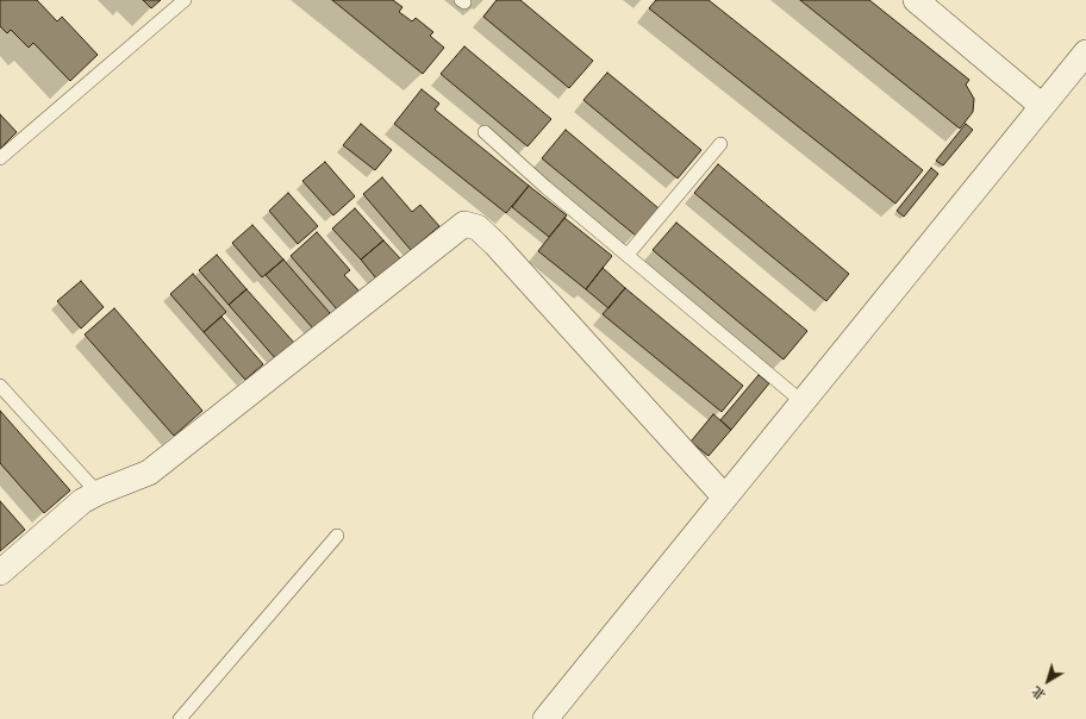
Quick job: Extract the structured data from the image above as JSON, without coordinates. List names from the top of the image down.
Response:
{
  "north": "bottom left"
}
